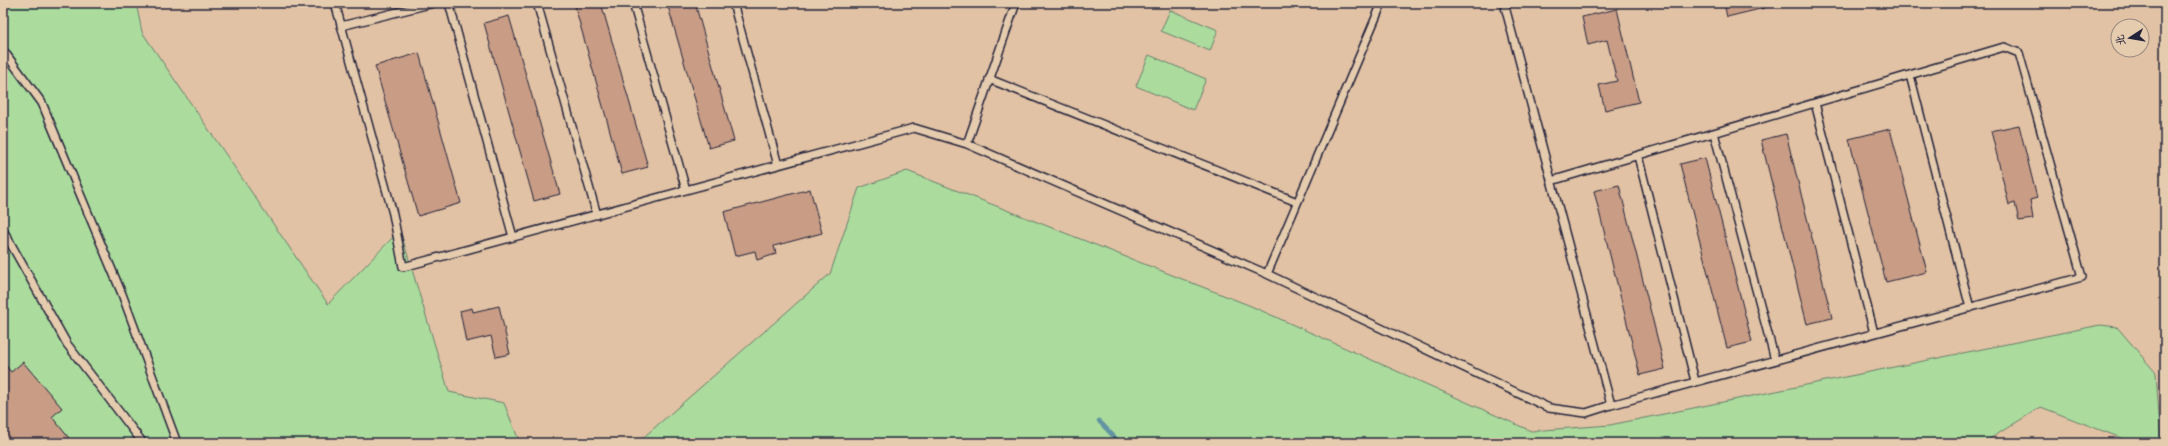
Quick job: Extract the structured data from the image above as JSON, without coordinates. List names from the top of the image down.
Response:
{
  "north": "left"
}
